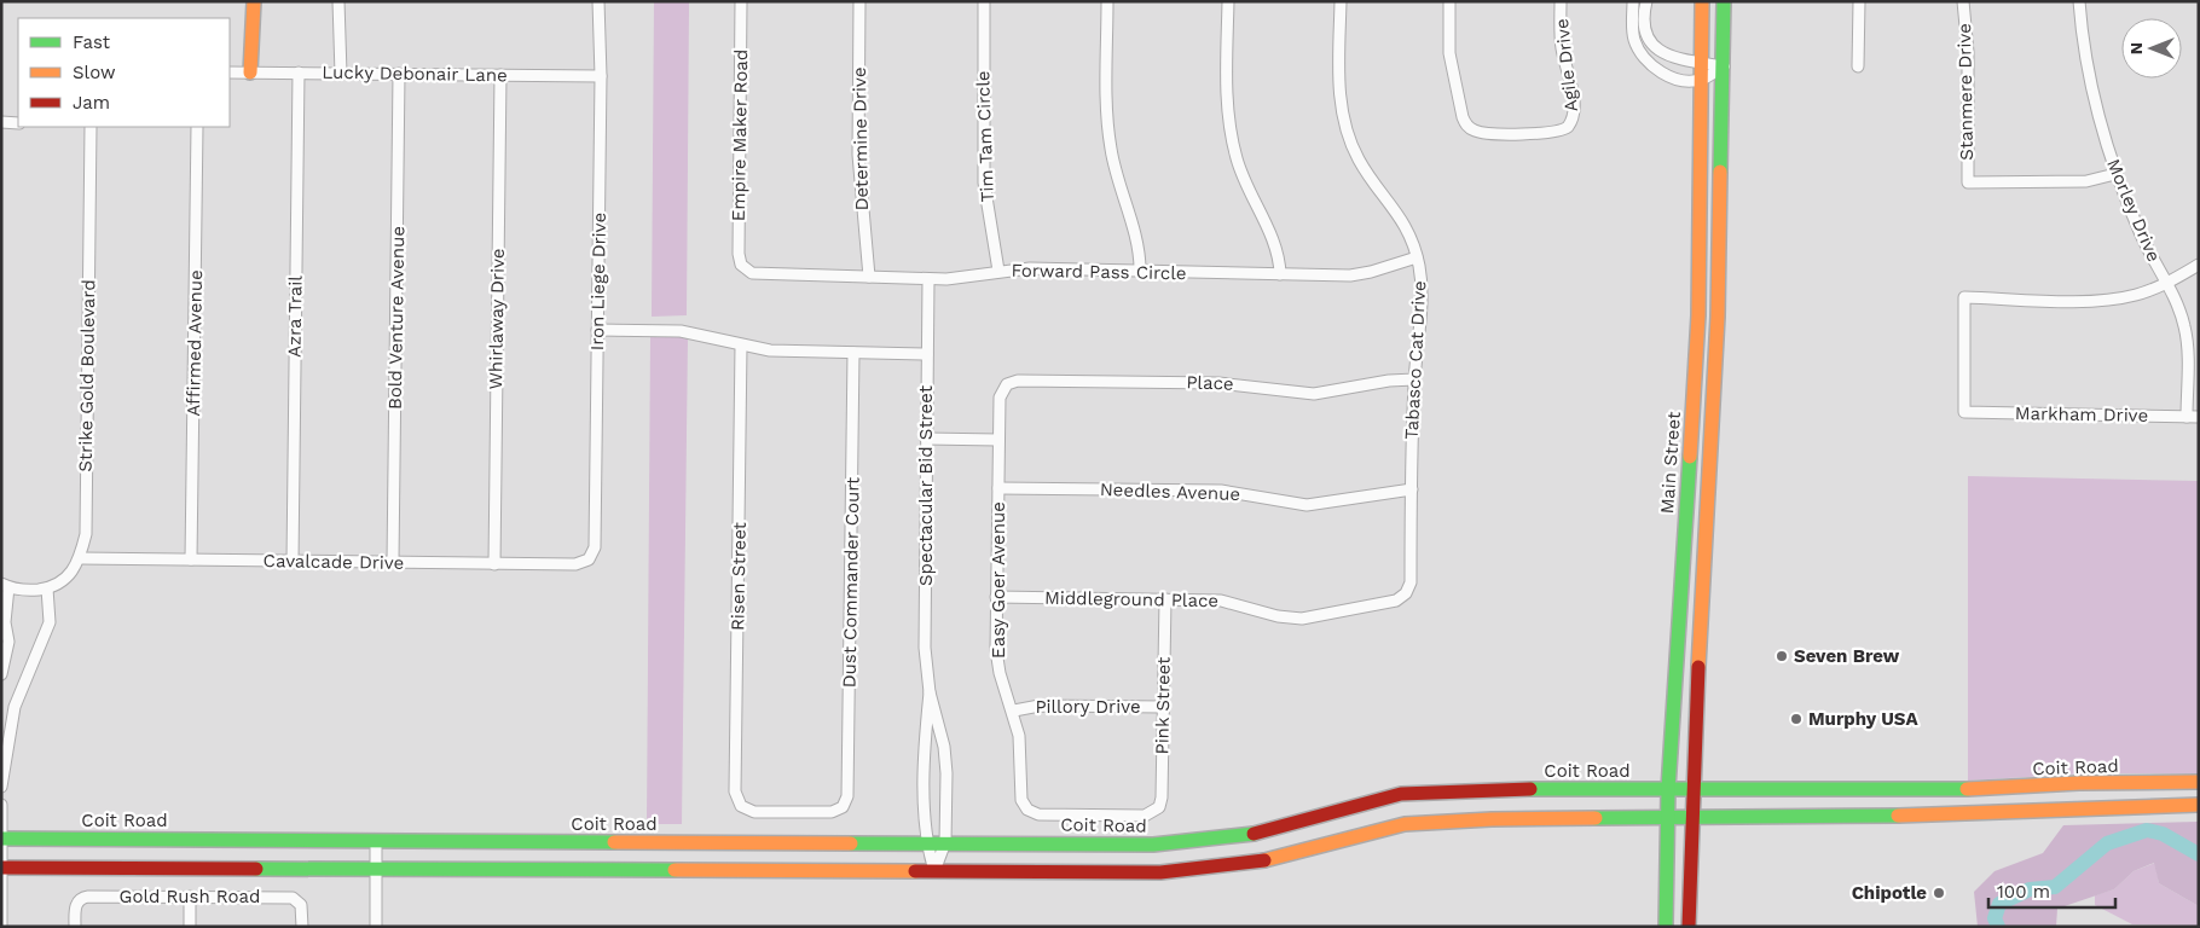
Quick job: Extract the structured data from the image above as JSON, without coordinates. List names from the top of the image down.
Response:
{
  "streets": {
    "main road": ["Main Street", "Coit Road"],
    "street": [
      "Agile Drive",
      "Lucky Debonair Lane",
      "Stanmere Drive",
      "Empire Maker Road",
      "Tim Tam Circle",
      "Determine Drive",
      "Morley Drive",
      "Forward Pass Circle",
      "Iron Liege Drive",
      "Azra Trail",
      "Bold Venture Avenue",
      "Whirlaway Drive",
      "Affirmed Avenue",
      "Tabasco Cat Drive",
      "Strike Gold Boulevard",
      "Place",
      "Markham Drive",
      "Spectacular Bid Street",
      "Needles Avenue",
      "Cavalcade Drive",
      "Risen Street",
      "Easy Goer Avenue",
      "Dust Commander Court",
      "Middleground Place",
      "Pink Street",
      "Pillory Drive",
      "Gold Rush Road"
    ]
  },
  "crossings": [
    ["Lucky Debonair Lane", "Iron Liege Drive"],
    ["Lucky Debonair Lane", "Azra Trail"],
    ["Lucky Debonair Lane", "Bold Venture Avenue"],
    ["Lucky Debonair Lane", "Whirlaway Drive"],
    ["Stanmere Drive", "Morley Drive"],
    ["Empire Maker Road", "Forward Pass Circle"],
    ["Tim Tam Circle", "Forward Pass Circle"],
    ["Determine Drive", "Forward Pass Circle"],
    ["Morley Drive", "Markham Drive"],
    ["Forward Pass Circle", "Tabasco Cat Drive"],
    ["Forward Pass Circle", "Spectacular Bid Street"],
    ["Iron Liege Drive", "Cavalcade Drive"],
    ["Azra Trail", "Cavalcade Drive"],
    ["Bold Venture Avenue", "Cavalcade Drive"],
    ["Whirlaway Drive", "Cavalcade Drive"],
    ["Affirmed Avenue", "Cavalcade Drive"],
    ["Tabasco Cat Drive", "Place"],
    ["Tabasco Cat Drive", "Needles Avenue"],
    ["Tabasco Cat Drive", "Middleground Place"],
    ["Strike Gold Boulevard", "Cavalcade Drive"],
    ["Place", "Easy Goer Avenue"],
    ["Main Street", "Coit Road"],
    ["Spectacular Bid Street", "Coit Road"],
    ["Needles Avenue", "Easy Goer Avenue"],
    ["Risen Street", "Dust Commander Court"],
    ["Easy Goer Avenue", "Middleground Place"],
    ["Easy Goer Avenue", "Pink Street"],
    ["Easy Goer Avenue", "Pillory Drive"],
    ["Middleground Place", "Pink Street"],
    ["Pink Street", "Pillory Drive"]
  ],
  "places": ["Seven Brew", "Murphy USA", "Chipotle"],
  "legend": ["Fast", "Slow", "Jam"],
  "scale_bar": "100 m",
  "north": "left"
}
